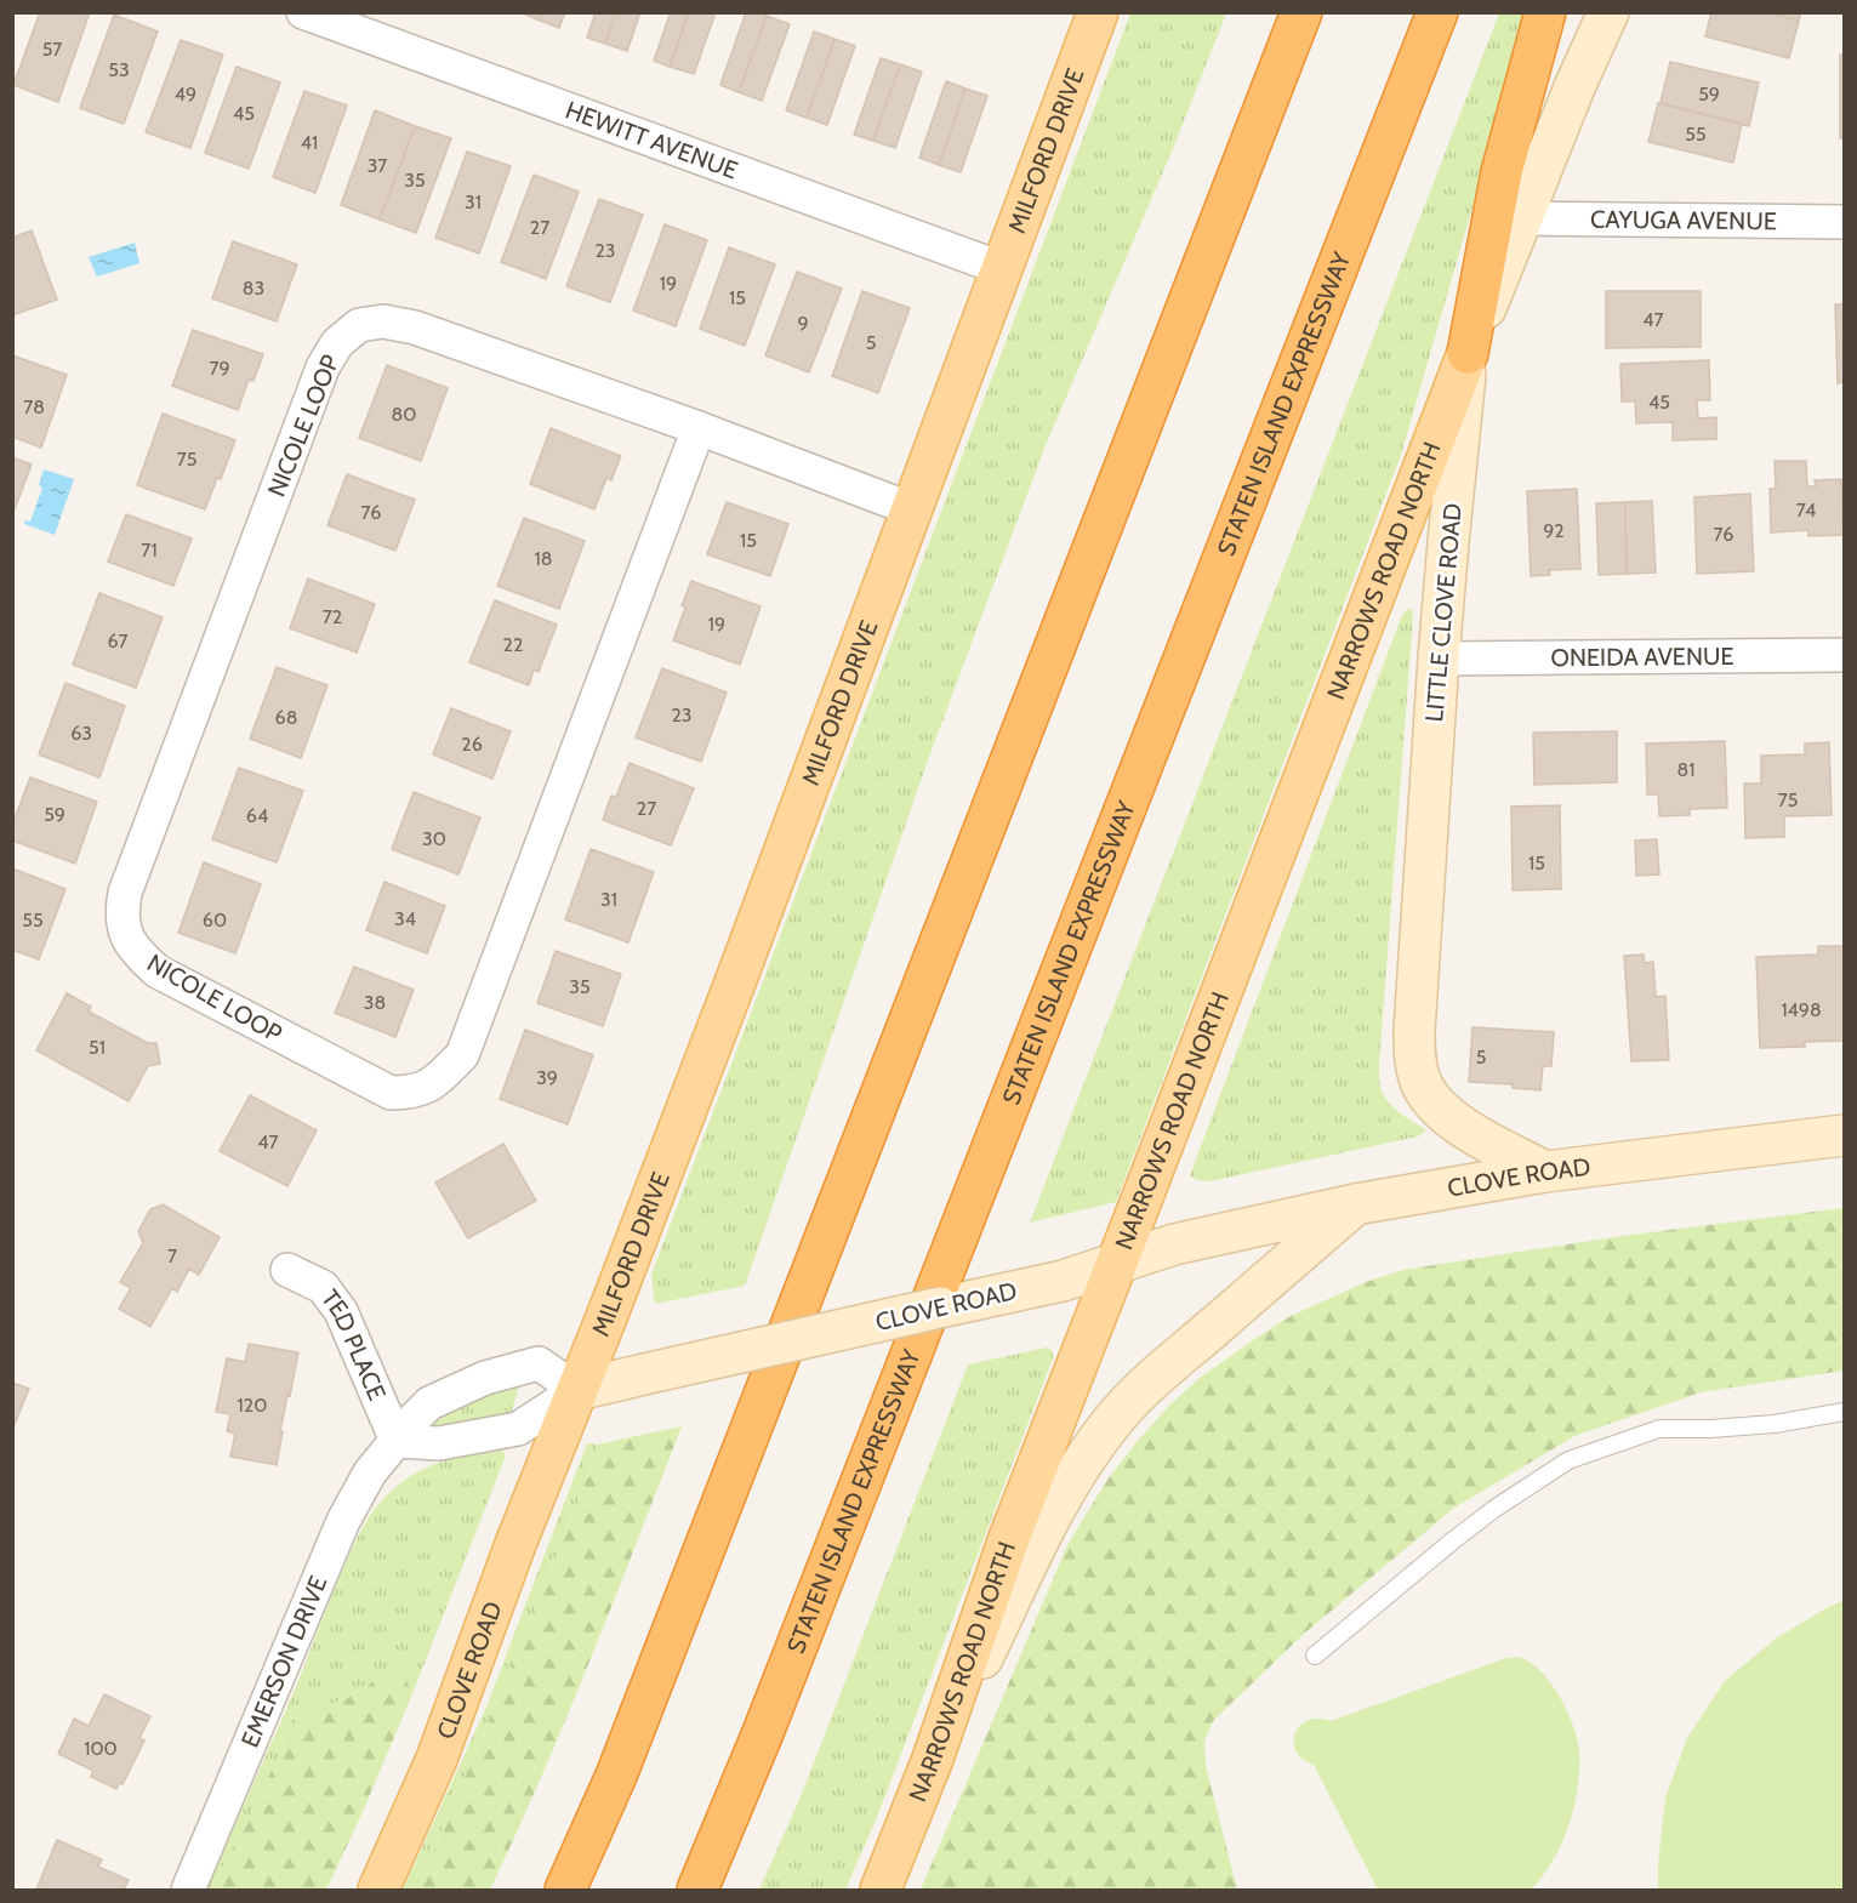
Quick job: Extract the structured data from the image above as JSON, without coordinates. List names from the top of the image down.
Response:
{
  "streets": {
    "highway": ["STATEN ISLAND EXPRESSWAY"],
    "main road": [
      "MILFORD DRIVE",
      "NARROWS ROAD NORTH",
      "LITTLE CLOVE ROAD",
      "CLOVE ROAD"
    ],
    "street": [
      "HEWITT AVENUE",
      "CAYUGA AVENUE",
      "NICOLE LOOP",
      "ONEIDA AVENUE",
      "TED PLACE",
      "EMERSON DRIVE"
    ]
  },
  "crossings": [
    ["HEWITT AVENUE", "MILFORD DRIVE"],
    ["MILFORD DRIVE", "NICOLE LOOP"],
    ["MILFORD DRIVE", "CLOVE ROAD"],
    ["MILFORD DRIVE", "EMERSON DRIVE"],
    ["CAYUGA AVENUE", "LITTLE CLOVE ROAD"],
    ["NARROWS ROAD NORTH", "LITTLE CLOVE ROAD"],
    ["NARROWS ROAD NORTH", "CLOVE ROAD"],
    ["LITTLE CLOVE ROAD", "ONEIDA AVENUE"],
    ["LITTLE CLOVE ROAD", "CLOVE ROAD"],
    ["CLOVE ROAD", "EMERSON DRIVE"],
    ["TED PLACE", "EMERSON DRIVE"]
  ],
  "house_numbers": [
    "57",
    "53",
    "49",
    "59",
    "45",
    "55",
    "41",
    "37",
    "35",
    "31",
    "27",
    "23",
    "19",
    "83",
    "15",
    "47",
    "9",
    "5",
    "79",
    "45",
    "78",
    "80",
    "75",
    "74",
    "76",
    "92",
    "76",
    "15",
    "71",
    "18",
    "72",
    "19",
    "67",
    "22",
    "23",
    "68",
    "63",
    "26",
    "81",
    "75",
    "27",
    "59",
    "64",
    "30",
    "15",
    "31",
    "34",
    "55",
    "60",
    "35",
    "38",
    "1498",
    "51",
    "5",
    "39",
    "47",
    "7",
    "120",
    "100"
  ]
}
